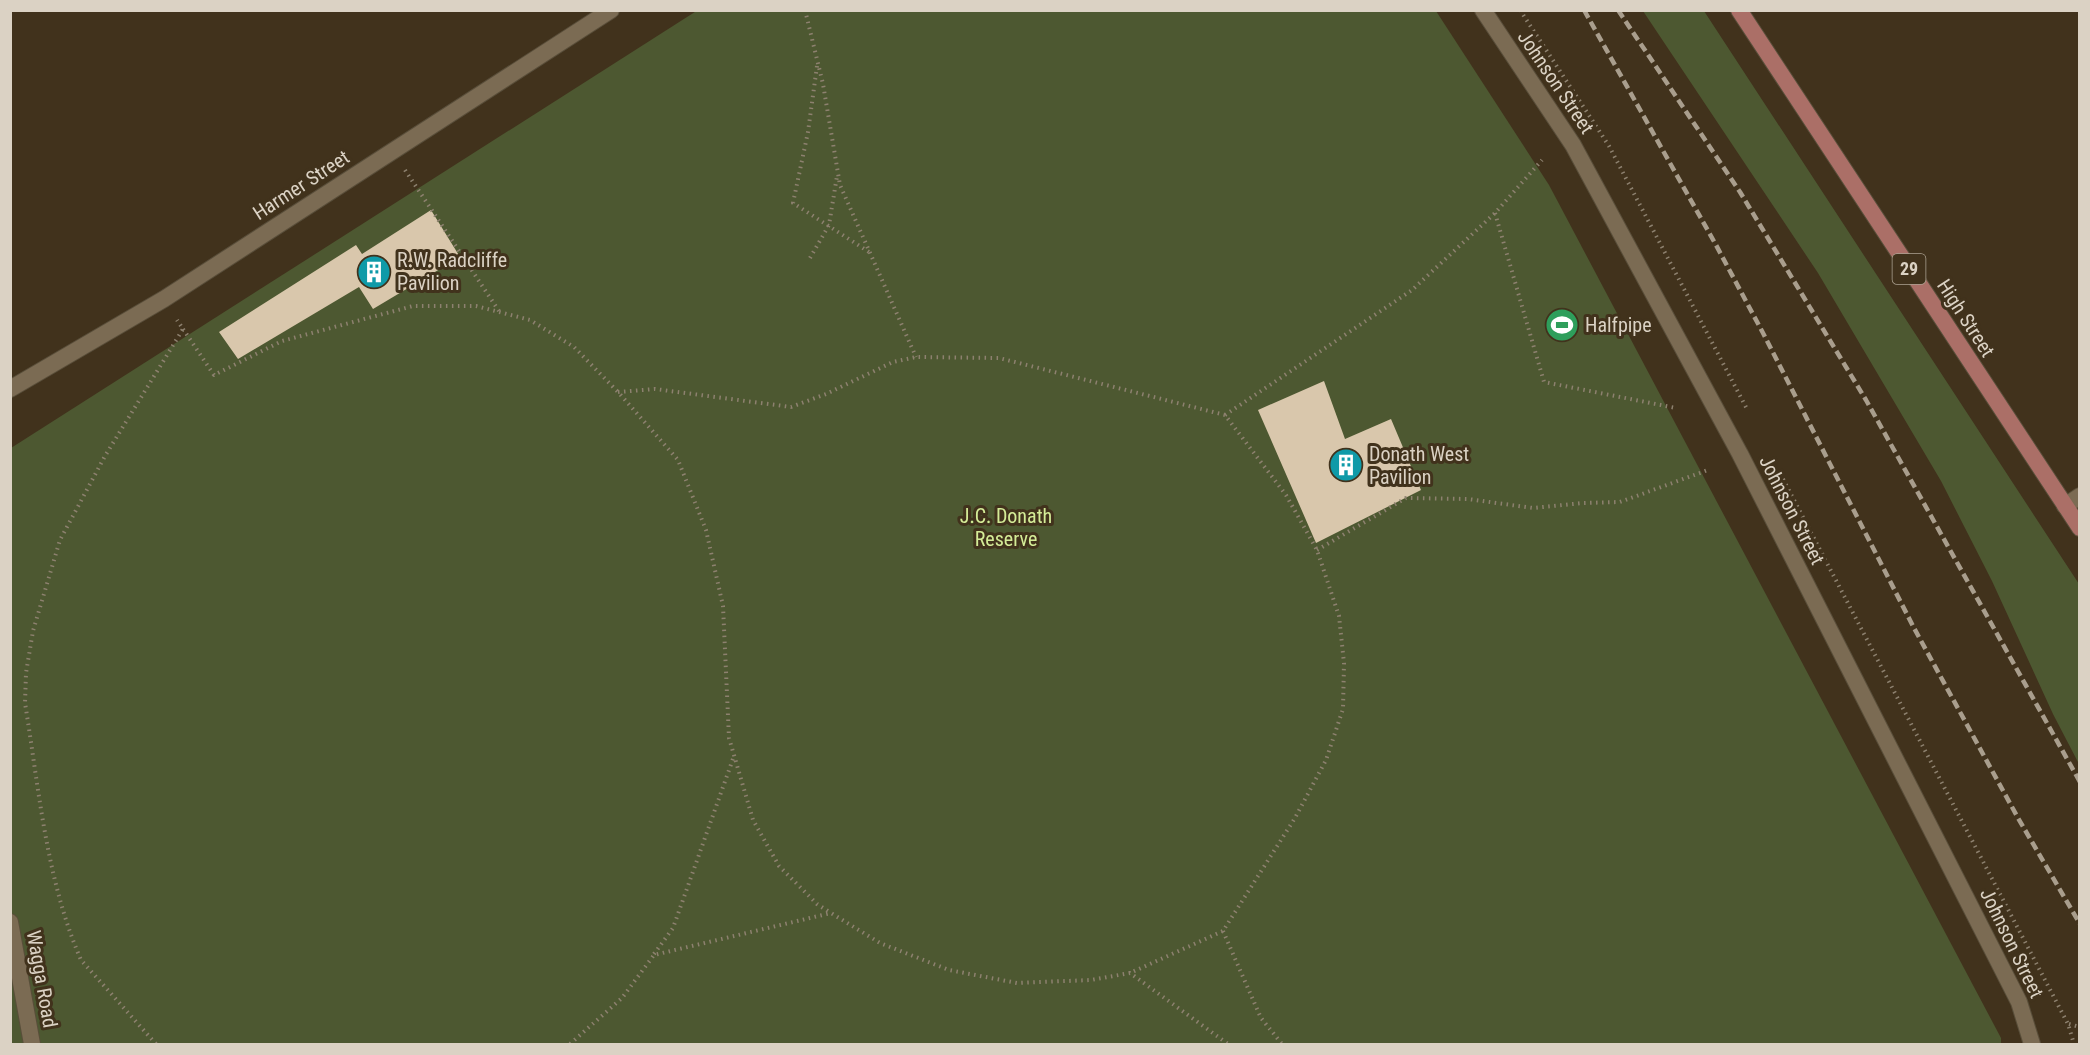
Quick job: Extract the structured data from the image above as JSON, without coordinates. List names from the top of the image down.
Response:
{
  "streets": {
    "main road": ["29", "High Street"],
    "street": ["Johnson Street", "Harmer Street", "Wagga Road"]
  },
  "parks": ["J.C. Donath Reserve"],
  "places": {
    "building": ["R.W. Radcliffe Pavilion", "Donath West Pavilion"],
    "sports": ["Halfpipe"]
  }
}
